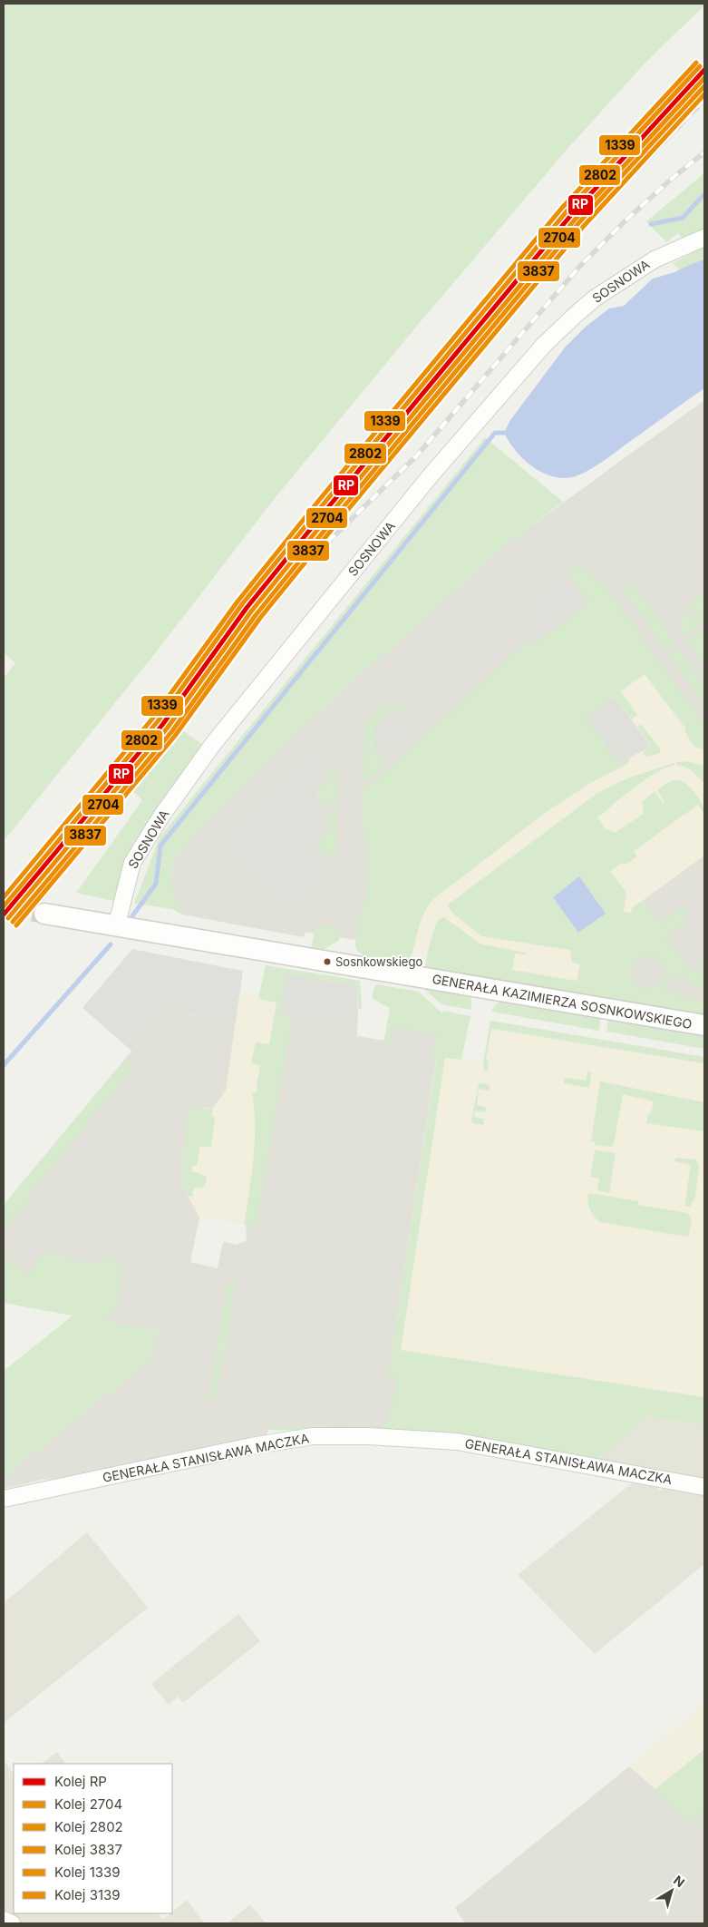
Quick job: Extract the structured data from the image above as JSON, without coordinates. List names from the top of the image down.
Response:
{
  "streets": {
    "street": ["SOSNOWA", "GENERAŁA KAZIMIERZA SOSNKOWSKIEGO", "GENERAŁA STANISŁAWA MACZKA"]
  },
  "crossings": [
    ["SOSNOWA", "GENERAŁA KAZIMIERZA SOSNKOWSKIEGO"]
  ],
  "places": ["Sosnkowskiego"],
  "lines": [
    "rail line 1339",
    "rail line 2802",
    "rail line RP",
    "rail line 2704",
    "rail line 3837",
    "rail line 3139"
  ],
  "legend": [
    "Kolej RP",
    "Kolej 2704",
    "Kolej 2802",
    "Kolej 3837",
    "Kolej 1339",
    "Kolej 3139"
  ],
  "north": "top right"
}
